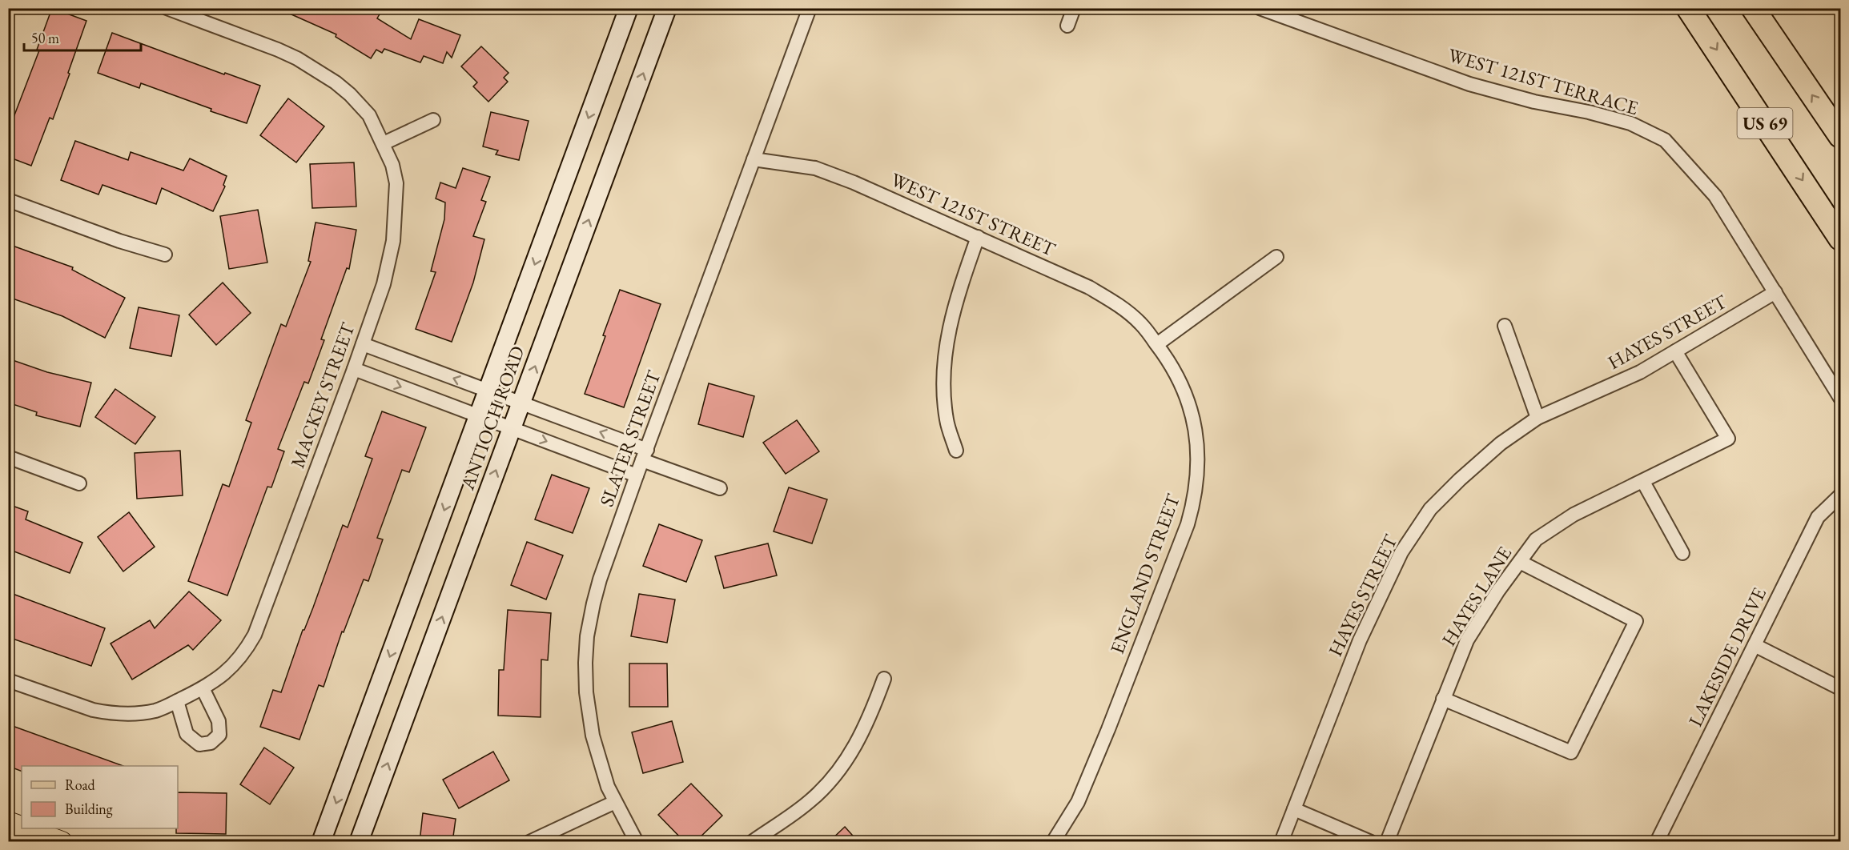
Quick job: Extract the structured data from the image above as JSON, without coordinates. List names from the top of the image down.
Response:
{
  "streets": {
    "highway": ["US 69"],
    "main road": ["ANTIOCH ROAD"],
    "street": [
      "WEST 121ST TERRACE",
      "WEST 121ST STREET",
      "HAYES STREET",
      "MACKEY STREET",
      "SLATER STREET",
      "ENGLAND STREET",
      "HAYES LANE",
      "LAKESIDE DRIVE"
    ]
  },
  "crossings": [
    ["WEST 121ST TERRACE", "HAYES STREET"],
    ["WEST 121ST STREET", "SLATER STREET"],
    ["WEST 121ST STREET", "ENGLAND STREET"],
    ["HAYES STREET", "HAYES LANE"]
  ],
  "legend": ["Road", "Building"],
  "scale_bar": "50 m"
}
